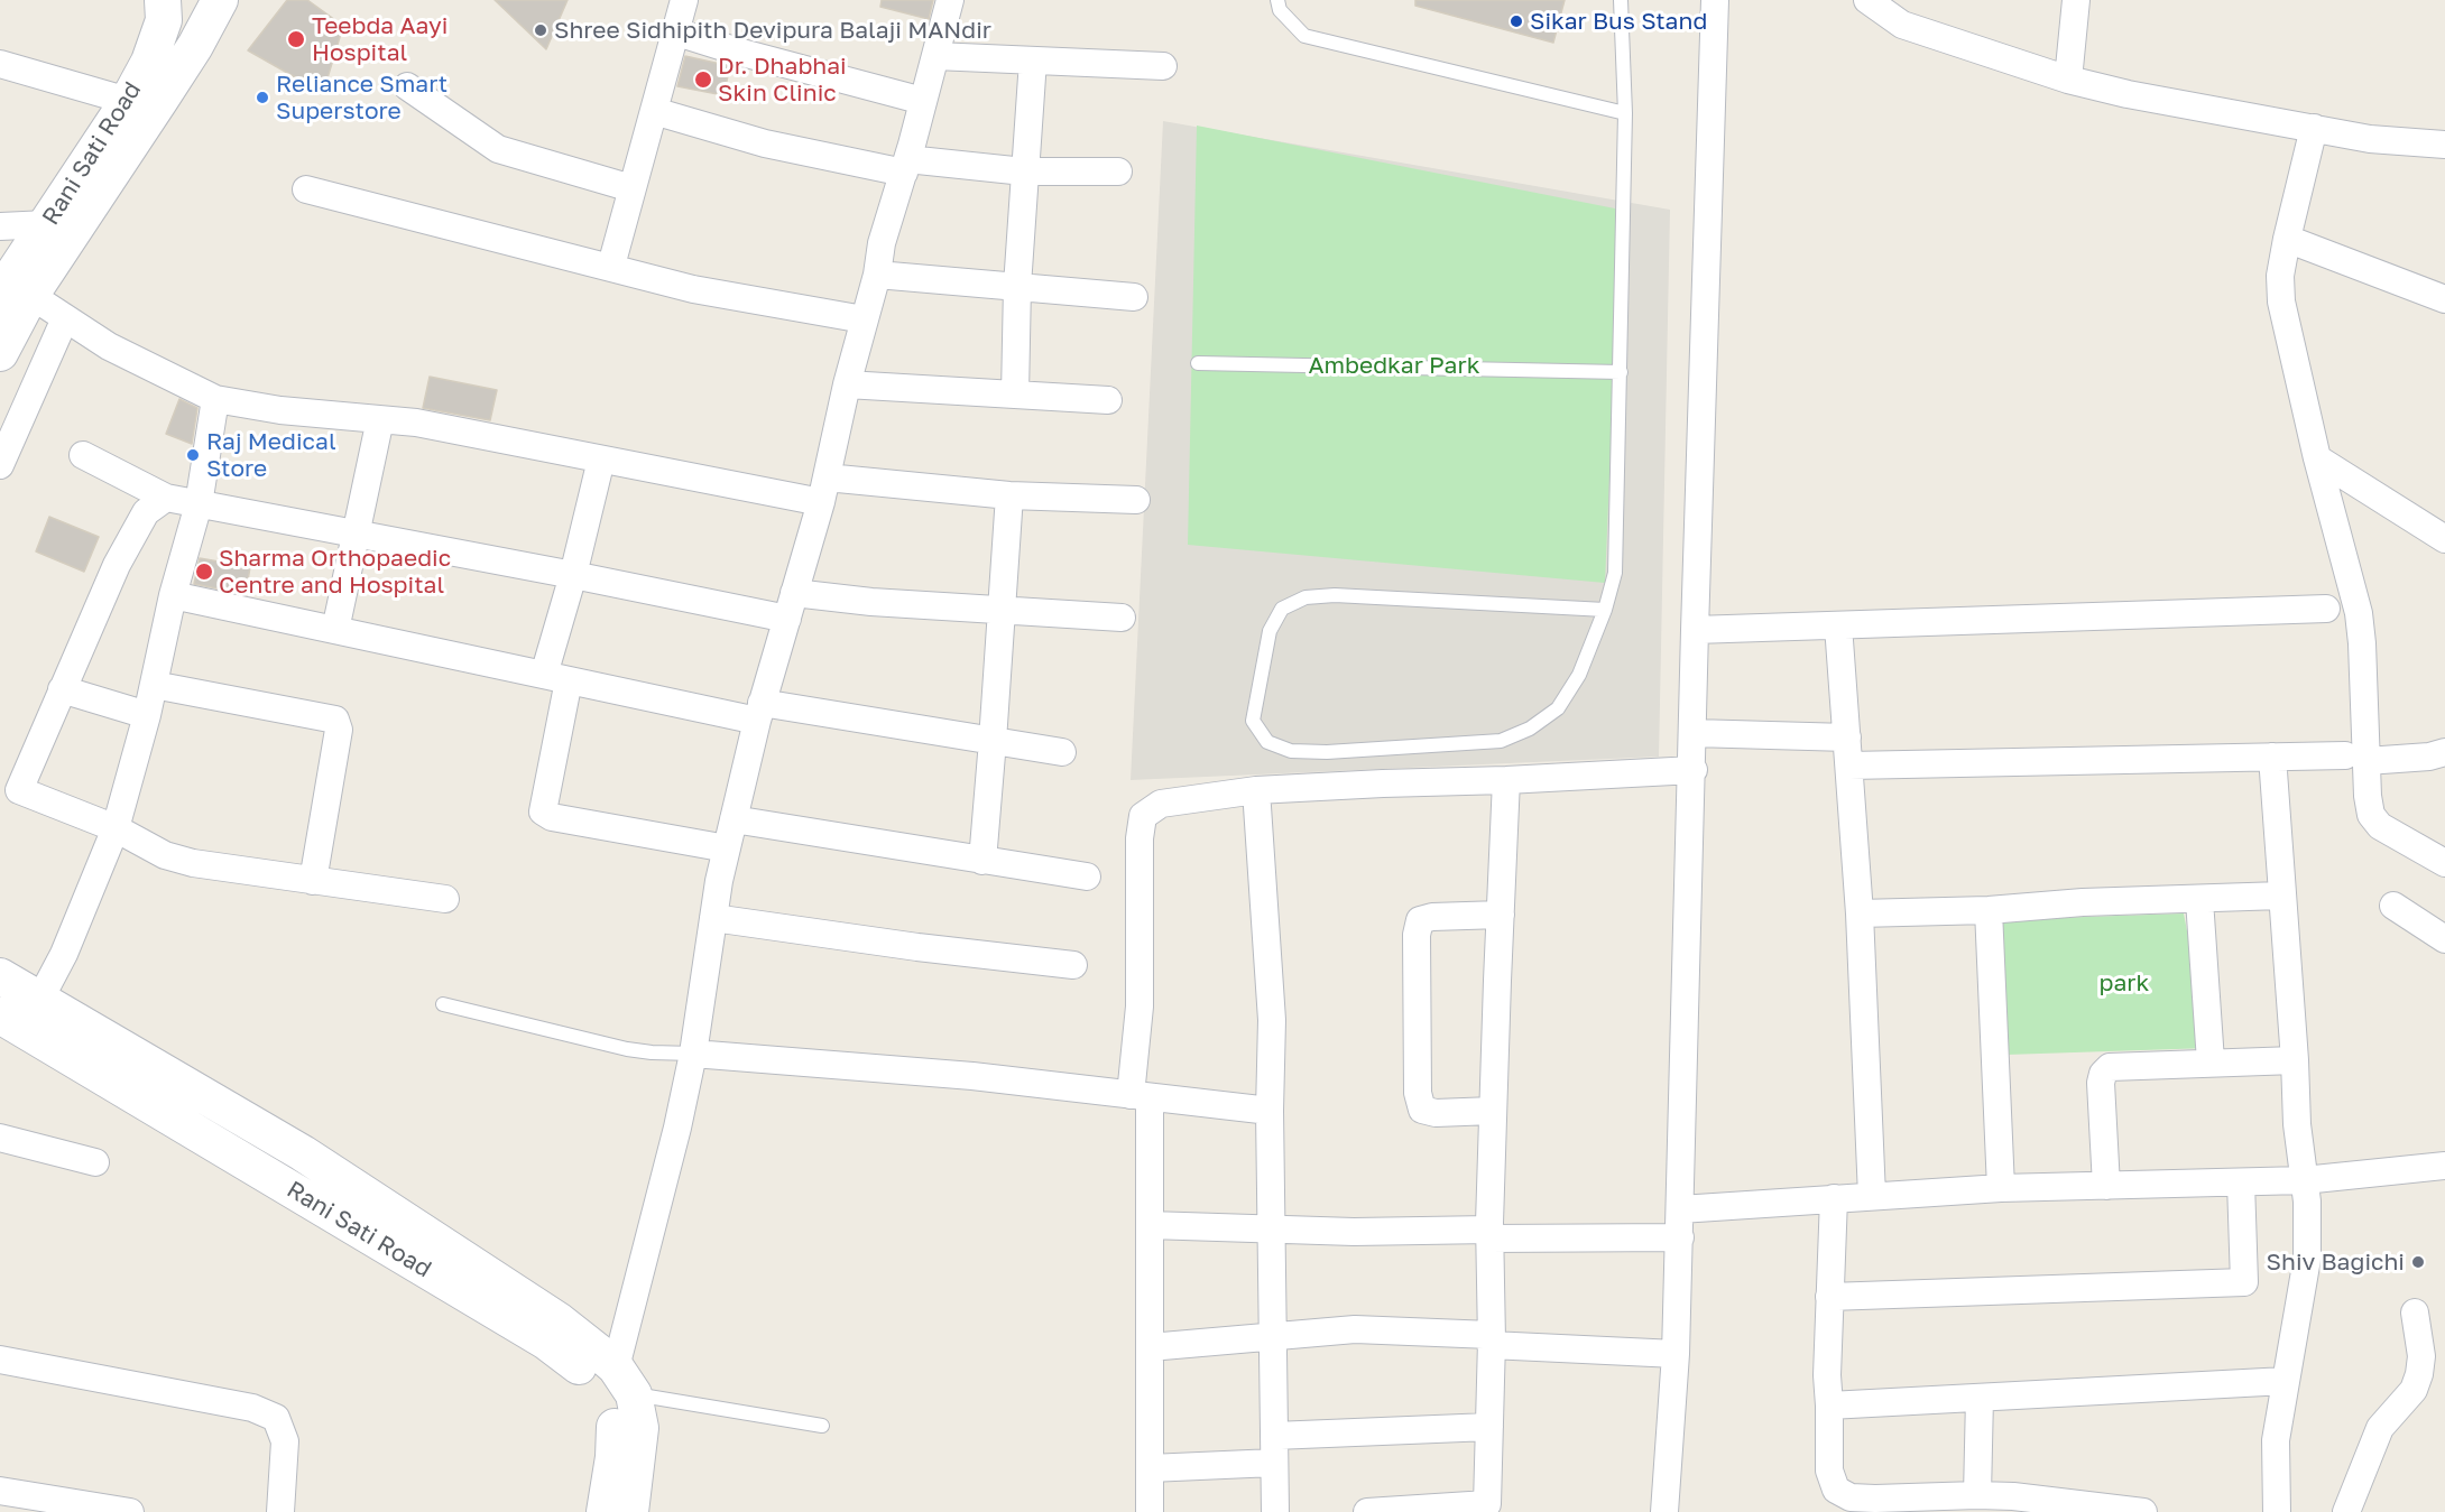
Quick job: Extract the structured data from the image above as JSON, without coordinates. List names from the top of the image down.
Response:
{
  "streets": {
    "street": ["Rani Sati Road"]
  },
  "parks": ["Ambedkar Park", "park"],
  "places": [
    "Sikar Bus Stand",
    "Shree Sidhipith Devipura Balaji MANdir",
    "Teebda Aayi Hospital",
    "Dr. Dhabhai Skin Clinic",
    "Reliance Smart Superstore",
    "Raj Medical Store",
    "Sharma Orthopaedic Centre and Hospital",
    "Shiv Bagichi"
  ]
}
